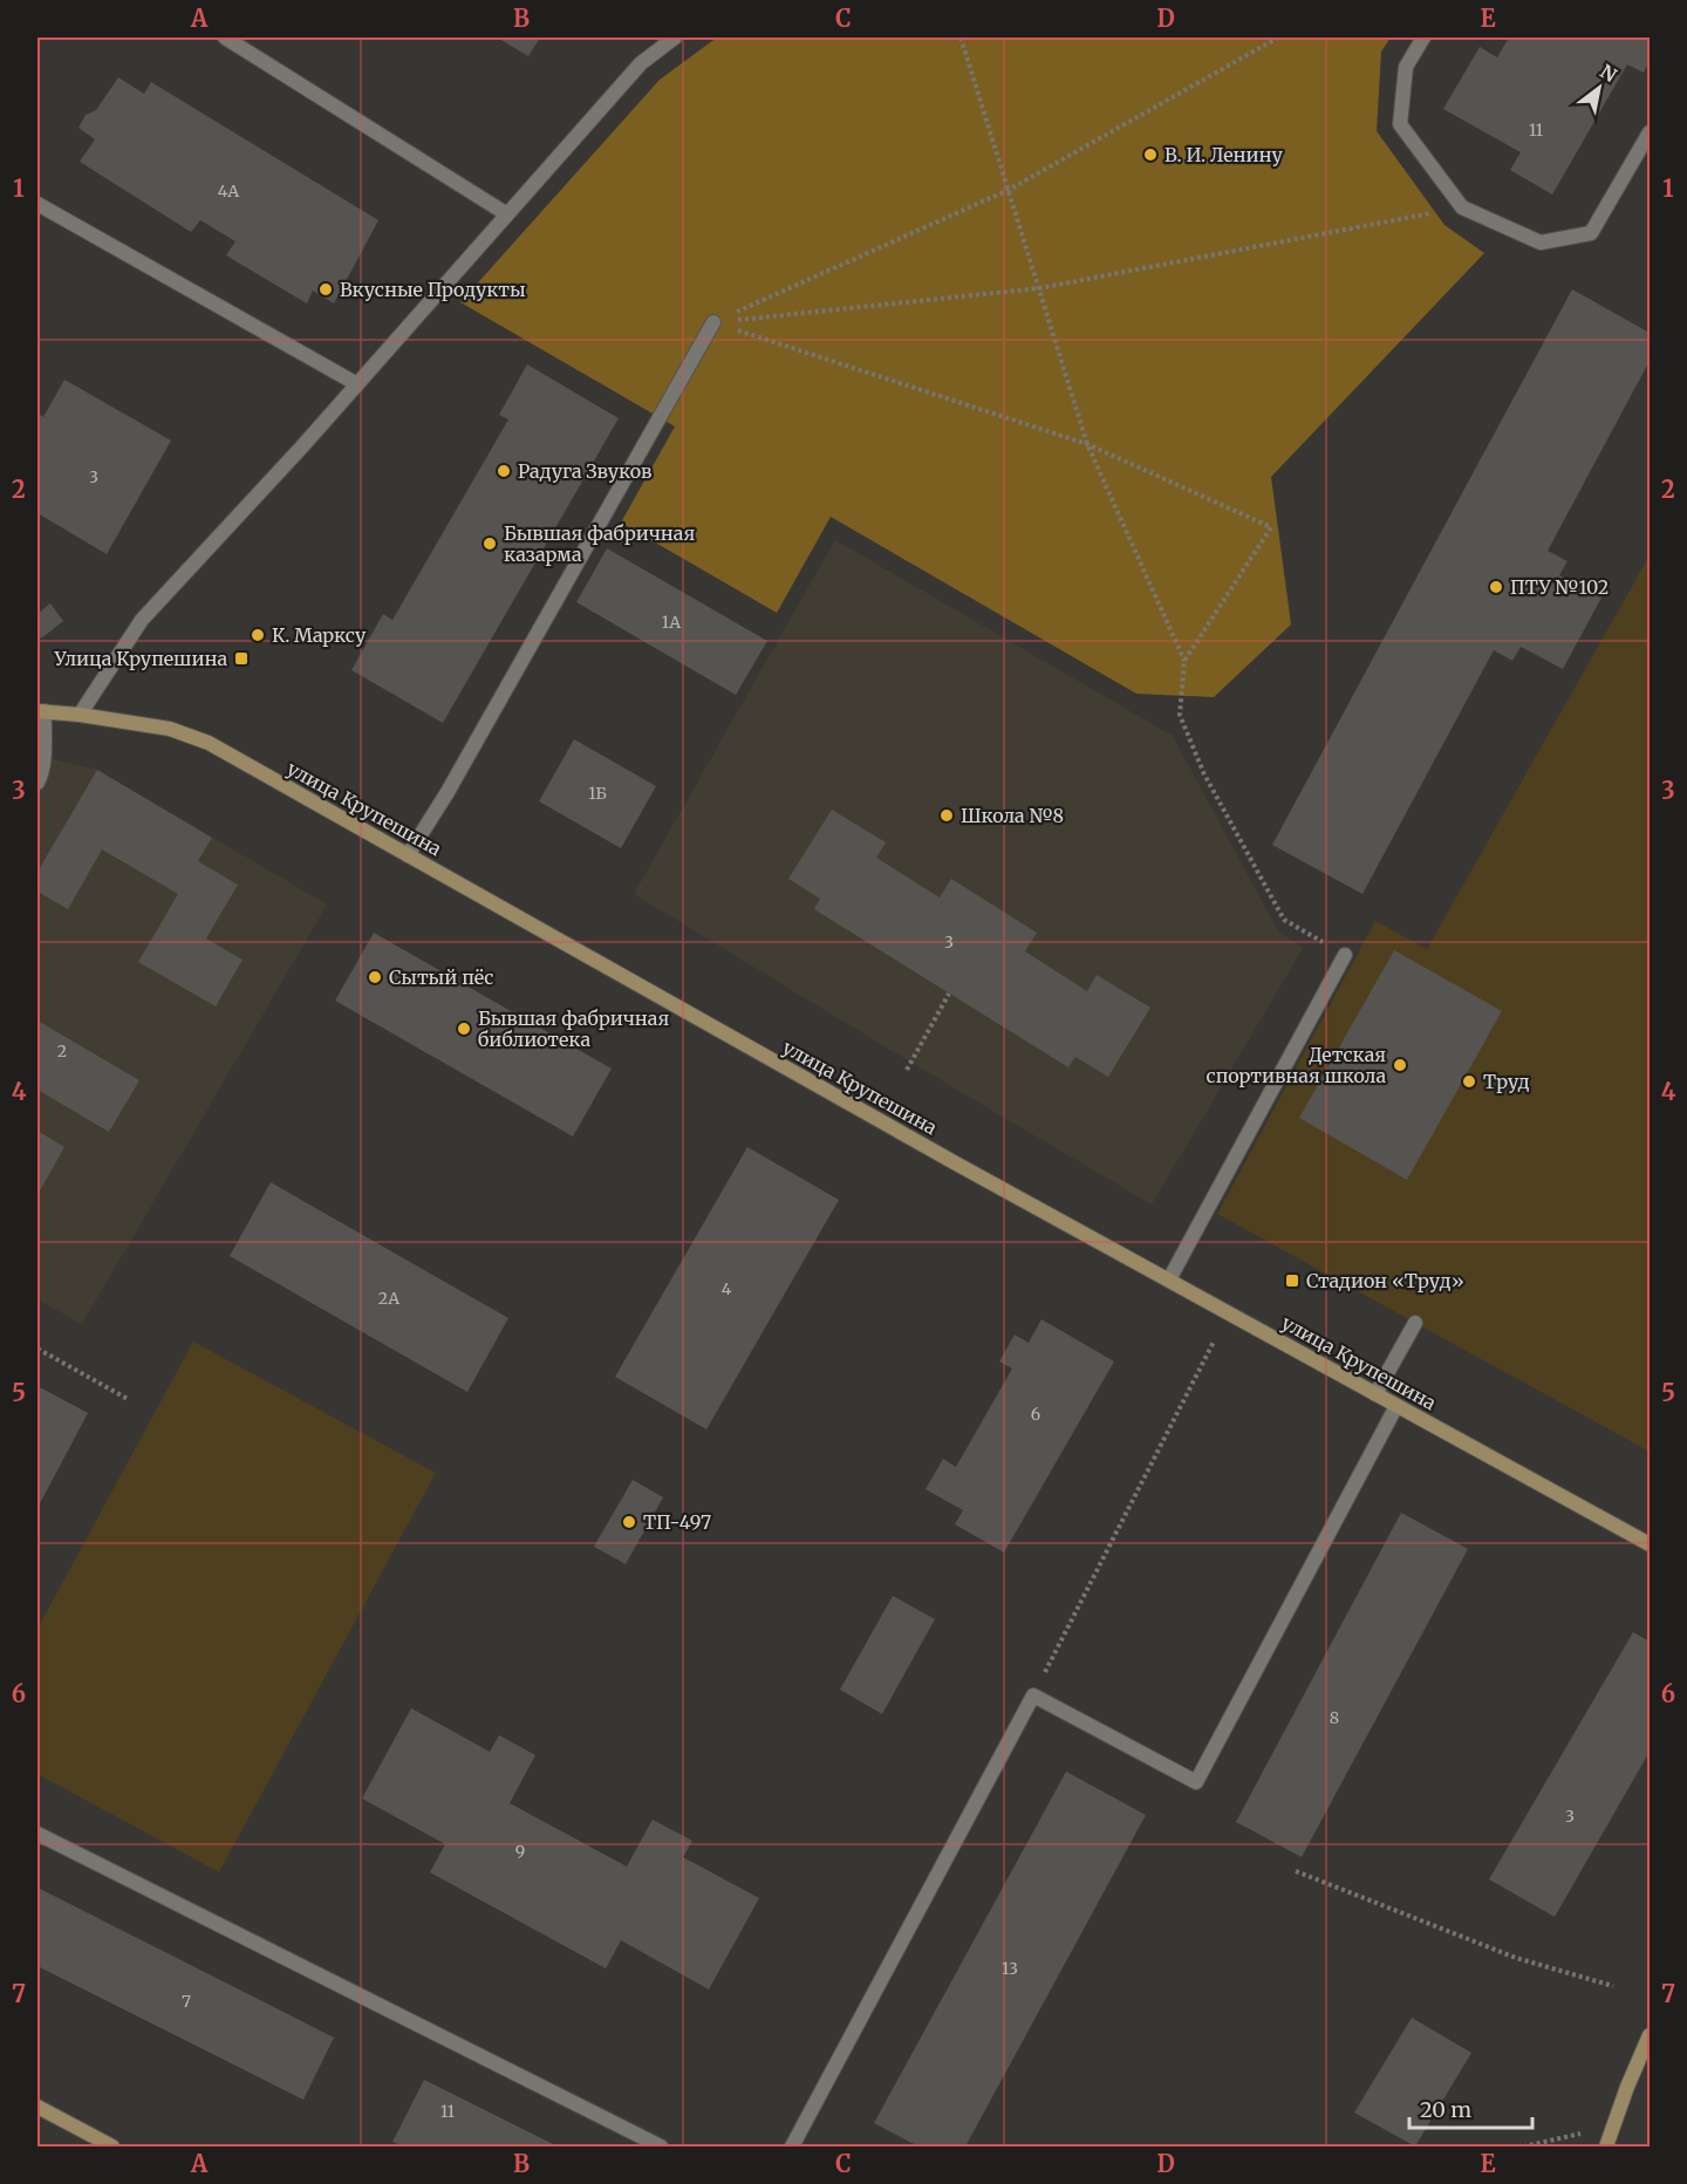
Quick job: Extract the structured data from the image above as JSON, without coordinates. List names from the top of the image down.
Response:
{
  "streets": {
    "main road": ["улица Крупешина"]
  },
  "places": {
    "other": [
      "В. И. Ленину",
      "Вкусные Продукты",
      "Радуга Звуков",
      "Бывшая фабричная казарма",
      "ПТУ №102",
      "К. Марксу",
      "Школа №8",
      "Сытый пёс",
      "Бывшая фабричная библиотека",
      "Детская спортивная школа",
      "Труд",
      "ТП-497"
    ],
    "transit": ["Улица Крупешина", "Стадион «Труд»"]
  },
  "house_numbers": [
    "11",
    "4А",
    "3",
    "1А",
    "1Б",
    "3",
    "2",
    "4",
    "2А",
    "6",
    "8",
    "3",
    "9",
    "13",
    "7",
    "11"
  ],
  "scale_bar": "20 m",
  "north": "top right",
  "grid": {
    "columns": [
      "A",
      "B",
      "C",
      "D",
      "E"
    ],
    "rows": [
      "1",
      "2",
      "3",
      "4",
      "5",
      "6",
      "7"
    ]
  }
}
